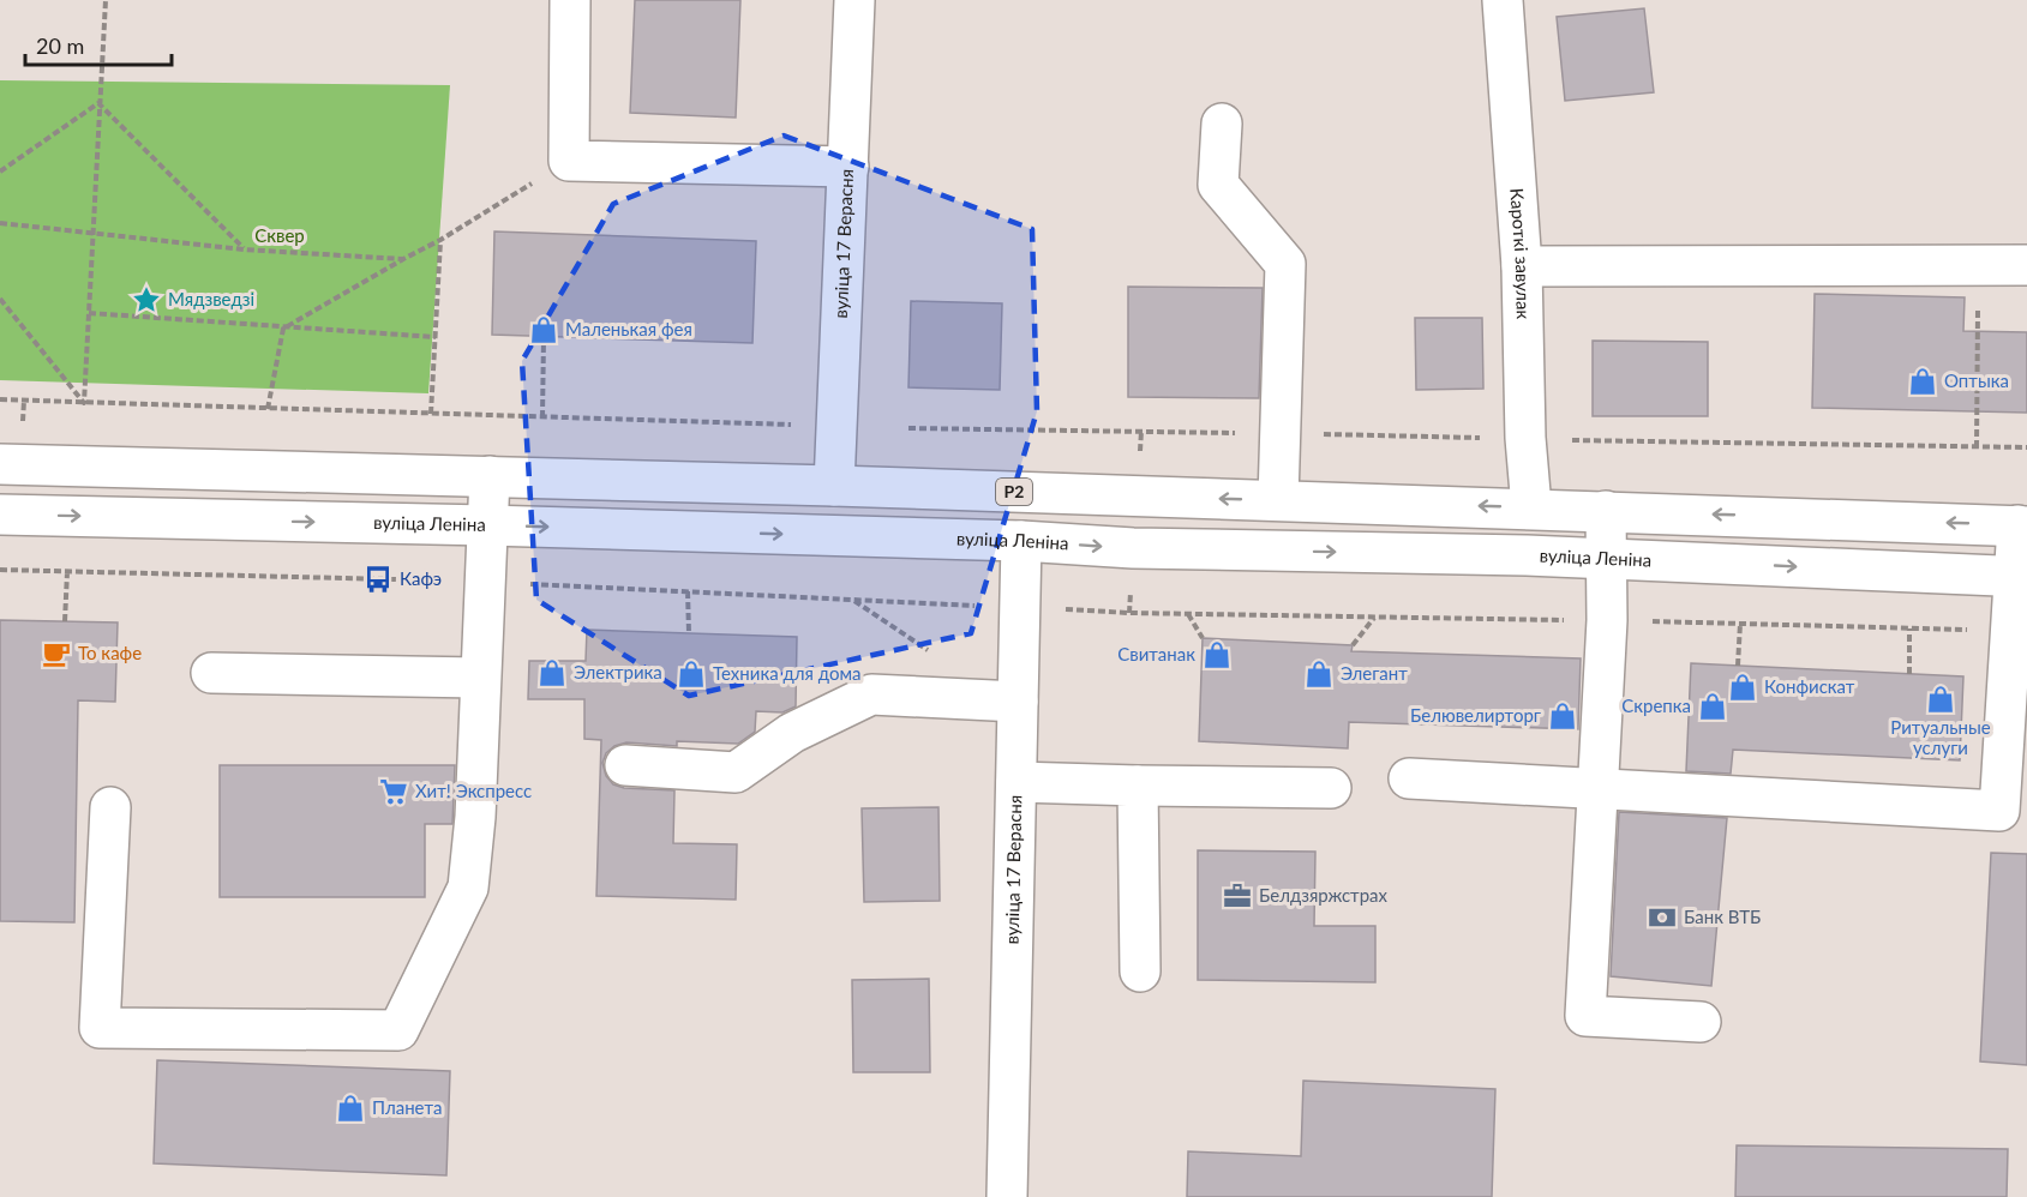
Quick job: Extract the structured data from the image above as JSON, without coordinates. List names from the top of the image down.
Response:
{
  "streets": {
    "main road": [
      "вуліца 17 Верасня",
      "Кароткі завулак",
      "Р2",
      "вуліца Леніна"
    ]
  },
  "crossings": [
    ["вуліца 17 Верасня", "Р2"],
    ["вуліца 17 Верасня", "вуліца Леніна"],
    ["Кароткі завулак", "Р2"],
    ["Кароткі завулак", "вуліца Леніна"]
  ],
  "parks": ["Сквер"],
  "places": {
    "place": ["Мядзведзі"],
    "shop": [
      "Маленькая фея",
      "Оптыка",
      "Свитанак",
      "Электрика",
      "Техника для дома",
      "Элегант",
      "Конфискат",
      "Ритуальные услуги",
      "Скрепка",
      "Белювелирторг",
      "Планета"
    ],
    "bus stop": ["Кафэ"],
    "cafe": ["То кафе"],
    "supermarket": ["Хит! Экспресс"],
    "office": ["Белдзяржстрах"],
    "bank": ["Банк ВТБ"]
  },
  "scale_bar": "20 m"
}
